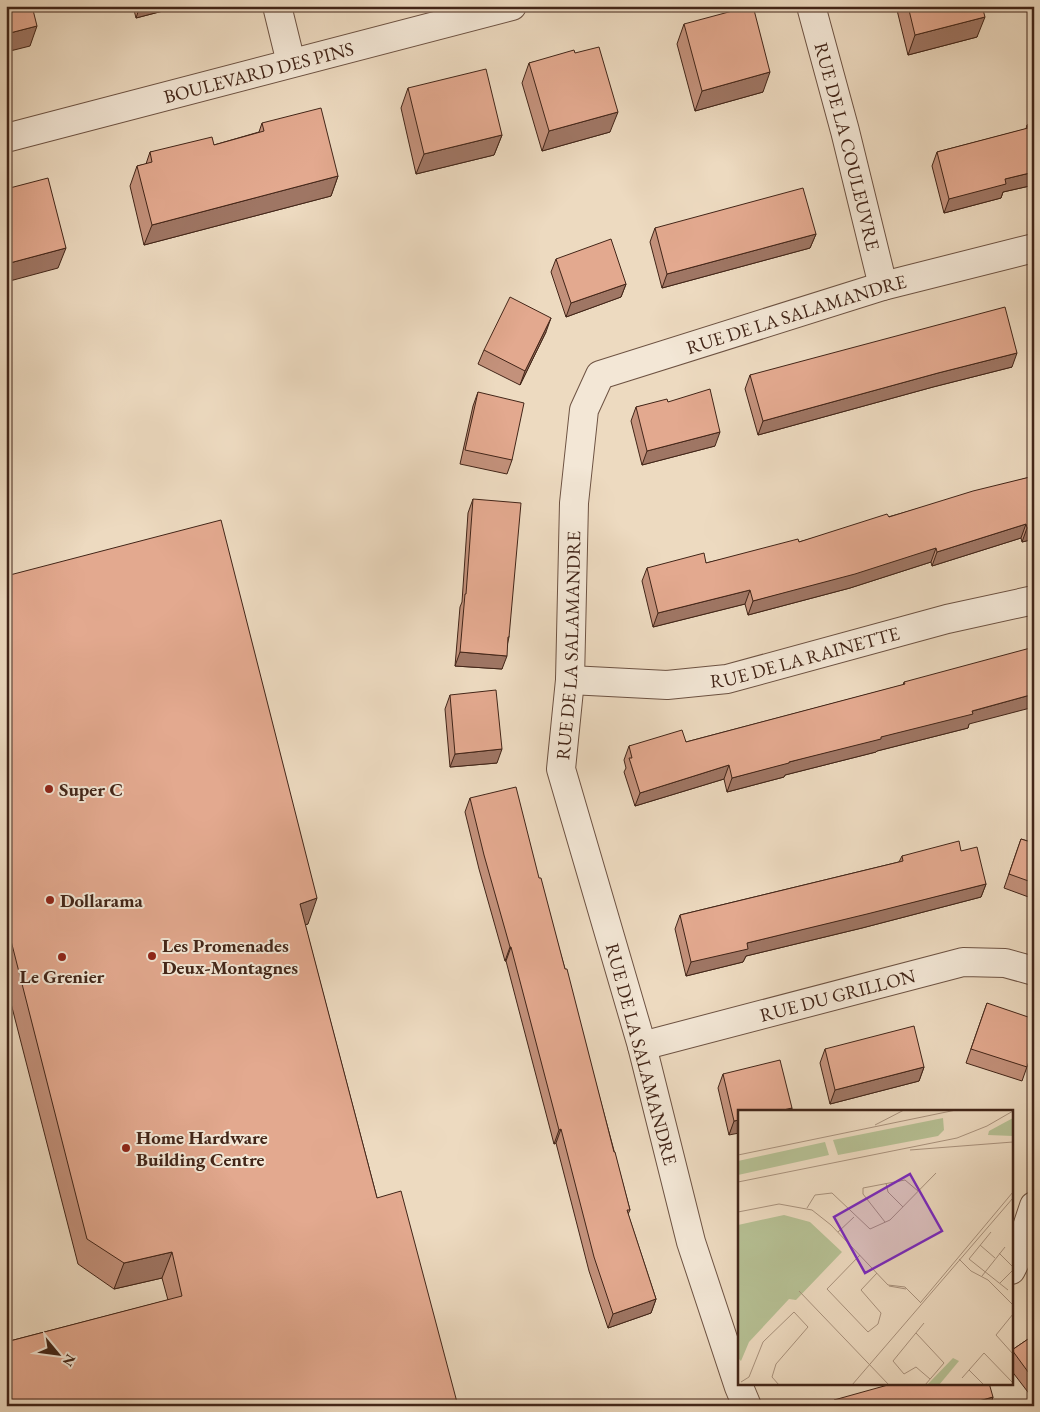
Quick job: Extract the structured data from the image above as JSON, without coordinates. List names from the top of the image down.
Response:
{
  "streets": {
    "street": [
      "BOULEVARD DES PINS",
      "RUE DE LA COULEUVRE",
      "RUE DE LA SALAMANDRE",
      "RUE DE LA RAINETTE",
      "RUE DU GRILLON"
    ]
  },
  "crossings": [
    ["RUE DE LA COULEUVRE", "RUE DE LA SALAMANDRE"],
    ["RUE DE LA SALAMANDRE", "RUE DE LA RAINETTE"],
    ["RUE DE LA SALAMANDRE", "RUE DU GRILLON"]
  ],
  "places": [
    "Super C",
    "Dollarama",
    "Les Promenades Deux-Montagnes",
    "Le Grenier",
    "Home Hardware Building Centre"
  ],
  "north": "bottom right"
}
